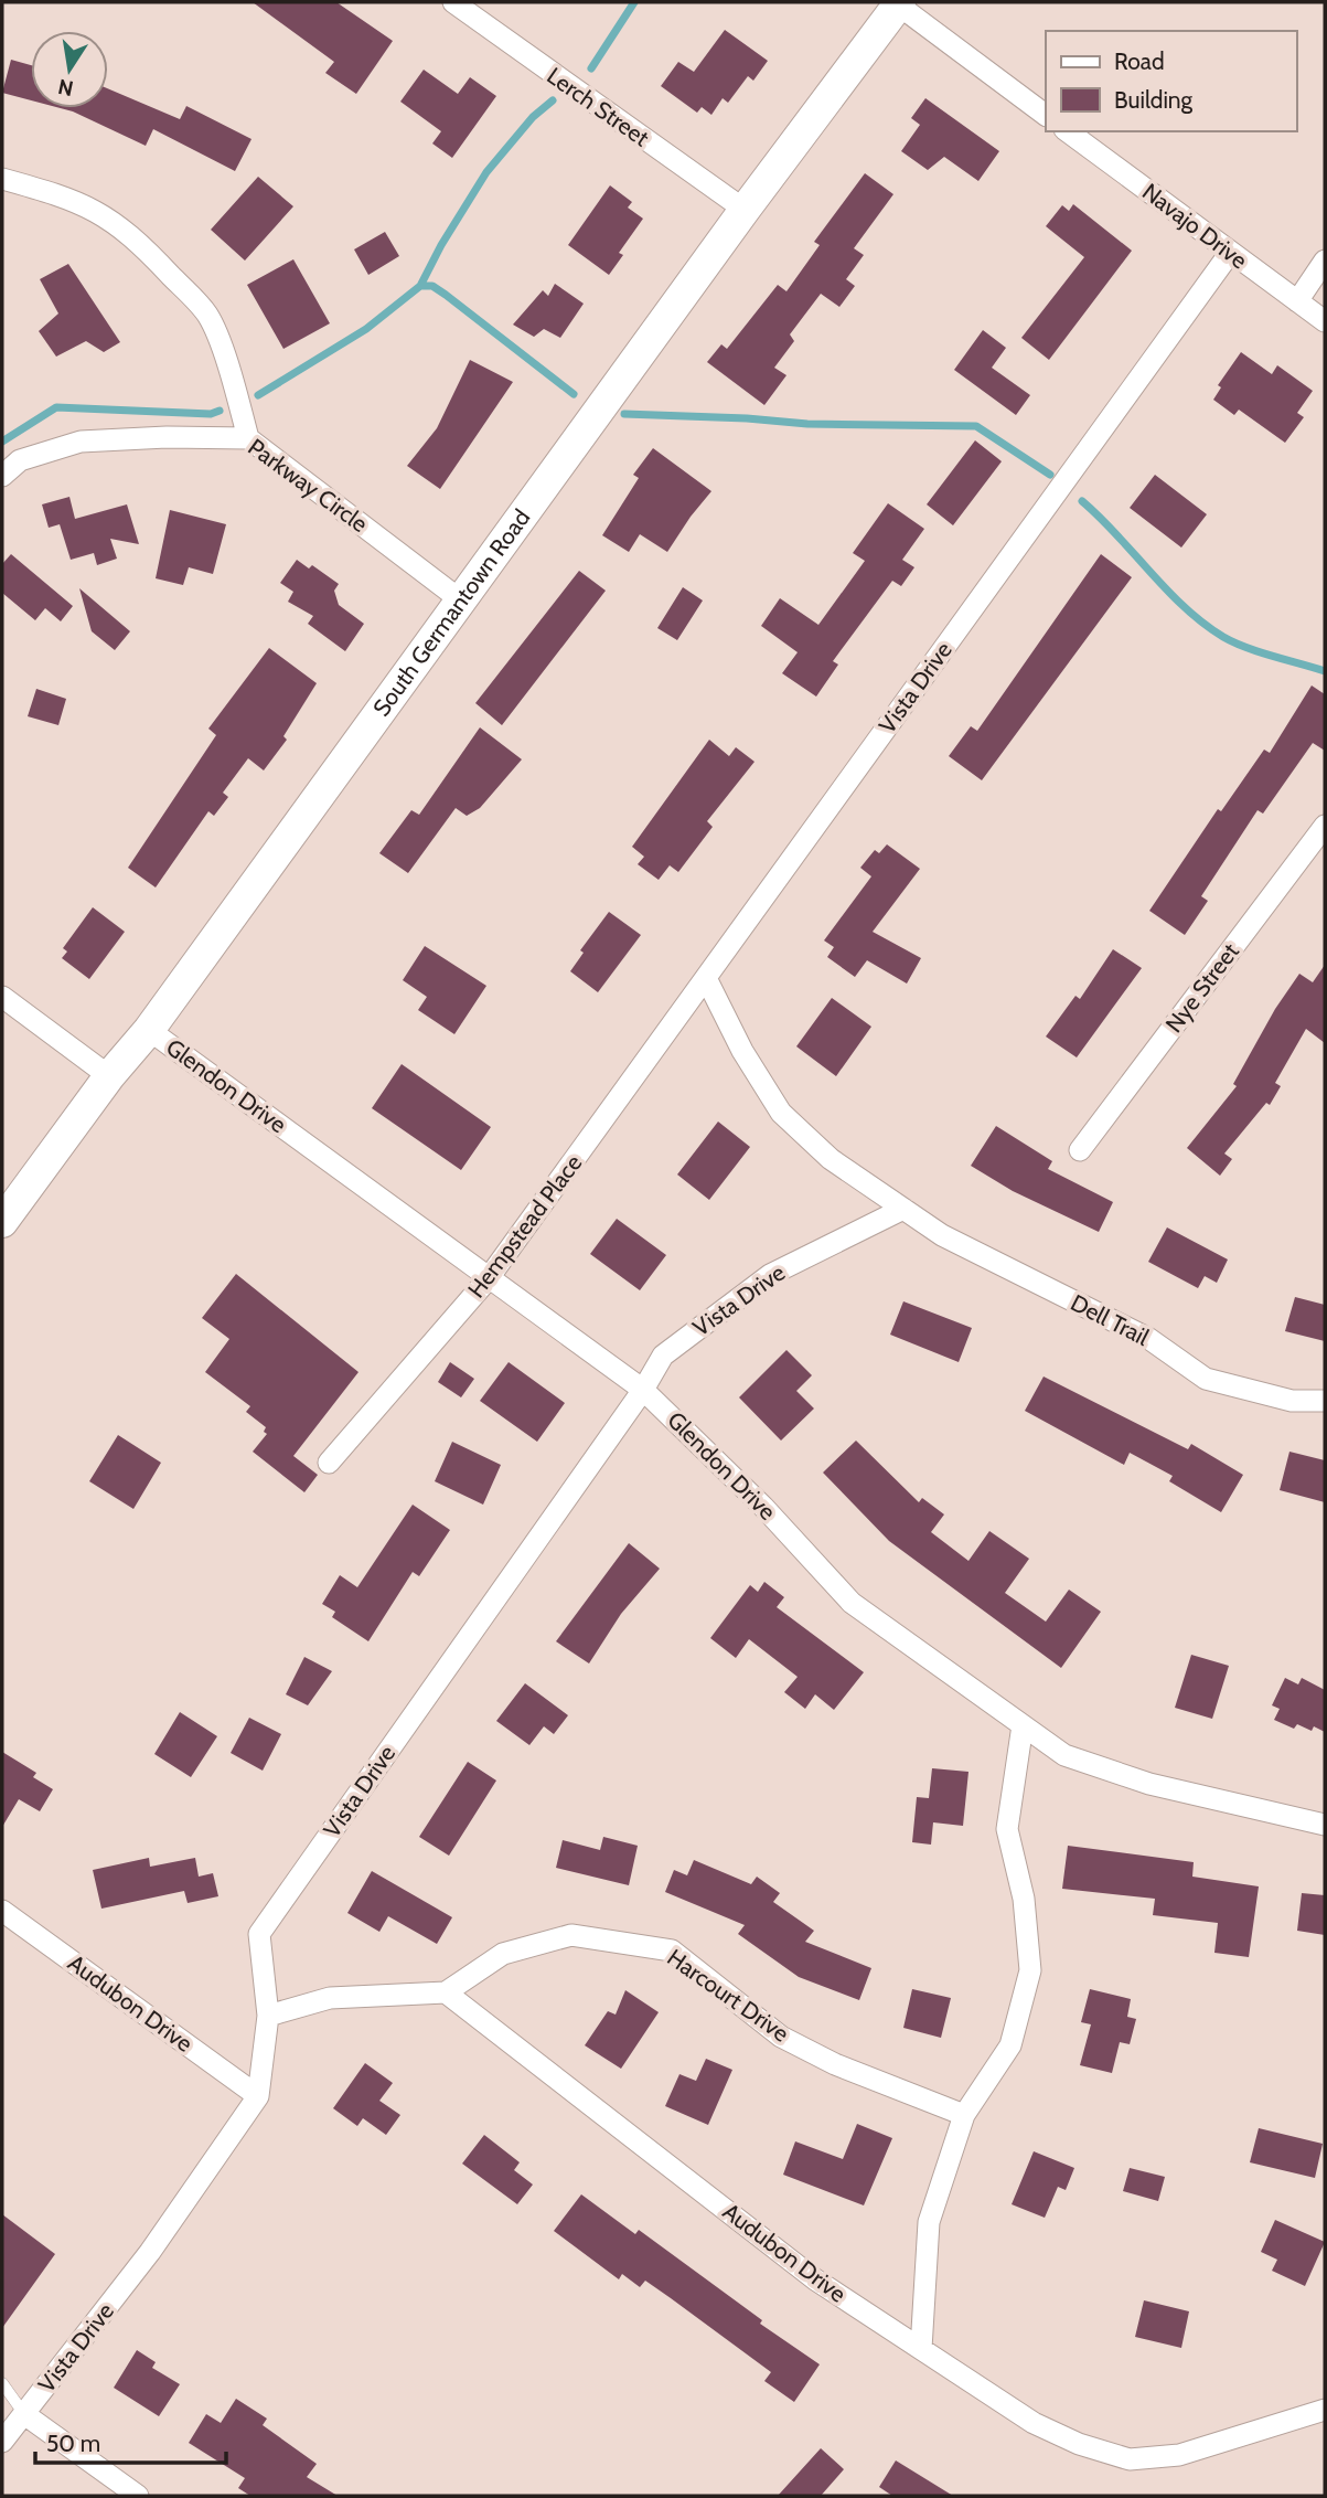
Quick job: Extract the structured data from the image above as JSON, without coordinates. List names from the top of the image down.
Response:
{
  "streets": {
    "main road": ["South Germantown Road"],
    "street": [
      "Lerch Street",
      "Navajo Drive",
      "Parkway Circle",
      "Vista Drive",
      "Nye Street",
      "Glendon Drive",
      "Hempstead Place",
      "Dell Trail",
      "Harcourt Drive",
      "Audubon Drive"
    ]
  },
  "crossings": [
    ["Lerch Street", "South Germantown Road"],
    ["Navajo Drive", "Vista Drive"],
    ["Parkway Circle", "South Germantown Road"],
    ["South Germantown Road", "Glendon Drive"],
    ["Vista Drive", "Glendon Drive"],
    ["Vista Drive", "Hempstead Place"],
    ["Vista Drive", "Dell Trail"],
    ["Vista Drive", "Audubon Drive"],
    ["Glendon Drive", "Hempstead Place"],
    ["Harcourt Drive", "Audubon Drive"]
  ],
  "legend": ["Road", "Building"],
  "scale_bar": "50 m",
  "north": "bottom"
}
